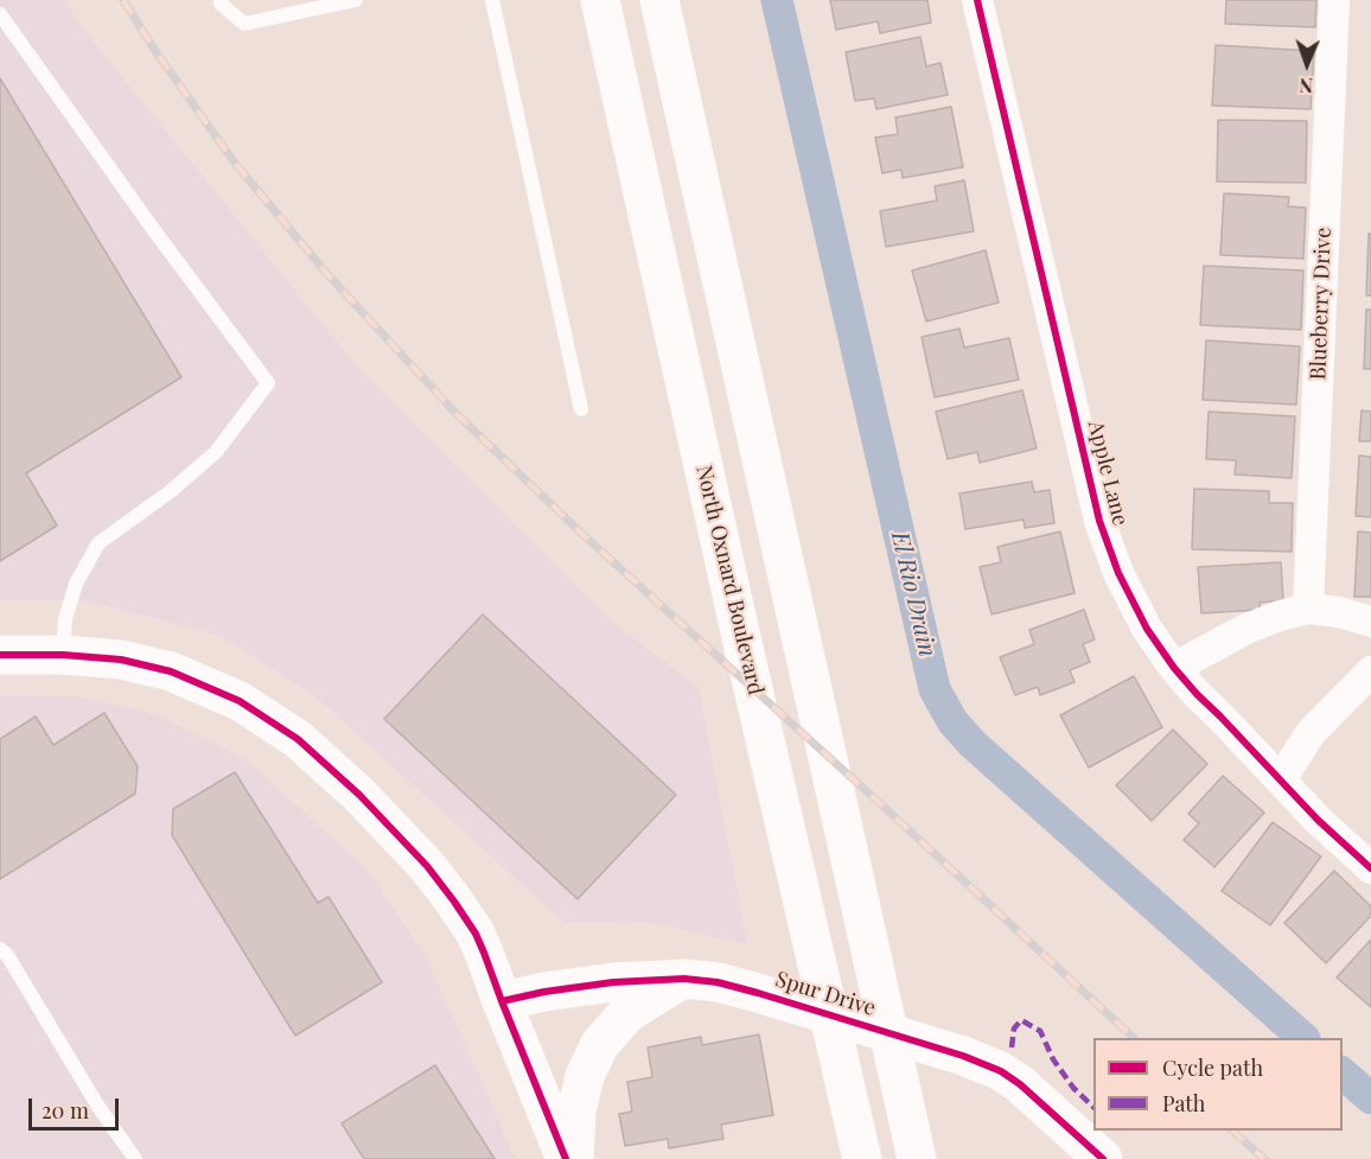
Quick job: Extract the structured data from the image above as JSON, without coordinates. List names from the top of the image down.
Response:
{
  "streets": {
    "main road": ["North Oxnard Boulevard", "Spur Drive"],
    "street": ["Blueberry Drive", "Apple Lane"]
  },
  "water": ["El Rio Drain"],
  "legend": ["Cycle path", "Path"],
  "scale_bar": "20 m",
  "north": "bottom"
}
